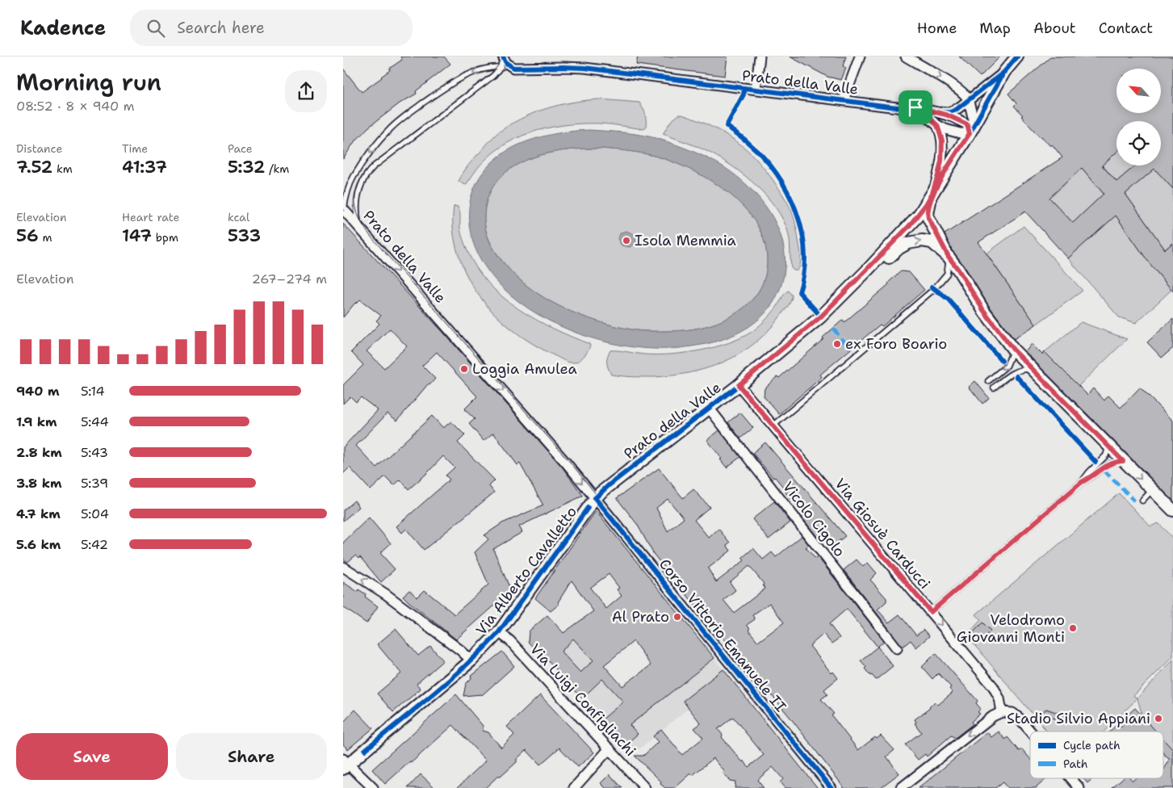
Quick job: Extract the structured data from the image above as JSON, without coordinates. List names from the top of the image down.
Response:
{
  "streets": {
    "street": [
      "Prato della Valle",
      "Vicolo Cigolo",
      "Via Giosuè Carducci",
      "Via Alberto Cavalletto",
      "Corso Vittorio Emanuele II",
      "Via Luigi Configliachi"
    ]
  },
  "crossings": [
    ["Prato della Valle", "Vicolo Cigolo"],
    ["Prato della Valle", "Via Giosuè Carducci"],
    ["Prato della Valle", "Via Alberto Cavalletto"],
    ["Prato della Valle", "Corso Vittorio Emanuele II"],
    ["Via Alberto Cavalletto", "Corso Vittorio Emanuele II"],
    ["Via Alberto Cavalletto", "Via Luigi Configliachi"]
  ],
  "places": [
    "Isola Memmia",
    "ex Foro Boario",
    "Loggia Amulea",
    "Al Prato",
    "Velodromo Giovanni Monti",
    "Stadio Silvio Appiani"
  ],
  "legend": ["Cycle path", "Path"],
  "north": "top left",
  "page": {
    "header": "Kadence",
    "search": "Search here",
    "nav": [
      "Home",
      "Map",
      "About",
      "Contact"
    ],
    "heading": ["Morning run", "08:52 · 8 × 940 m"],
    "stats": [
      ["Distance", "7.52 km"],
      ["Time", "41:37"],
      ["Pace", "5:32 /km"],
      ["Elevation", "56 m"],
      ["Heart rate", "147 bpm"],
      ["kcal", "533"]
    ],
    "chart": ["Elevation", "267–274 m"],
    "list": [
      {
        "name": "940 m",
        "note": "5:14"
      },
      {
        "name": "1.9 km",
        "note": "5:44"
      },
      {
        "name": "2.8 km",
        "note": "5:43"
      },
      {
        "name": "3.8 km",
        "note": "5:39"
      },
      {
        "name": "4.7 km",
        "note": "5:04"
      },
      {
        "name": "5.6 km",
        "note": "5:42"
      }
    ],
    "buttons": ["Save", "Share"]
  }
}
